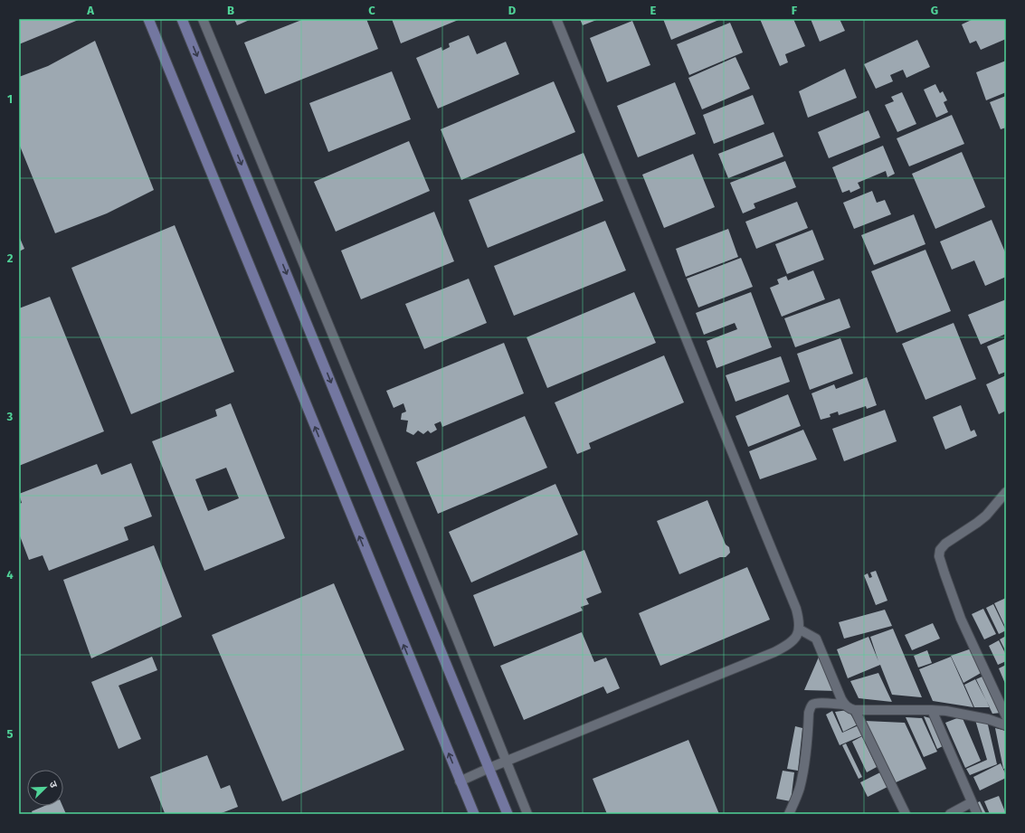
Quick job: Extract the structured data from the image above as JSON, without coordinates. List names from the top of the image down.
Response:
{
  "north": "top right",
  "grid": {
    "columns": [
      "A",
      "B",
      "C",
      "D",
      "E",
      "F",
      "G"
    ],
    "rows": [
      "1",
      "2",
      "3",
      "4",
      "5"
    ]
  }
}
